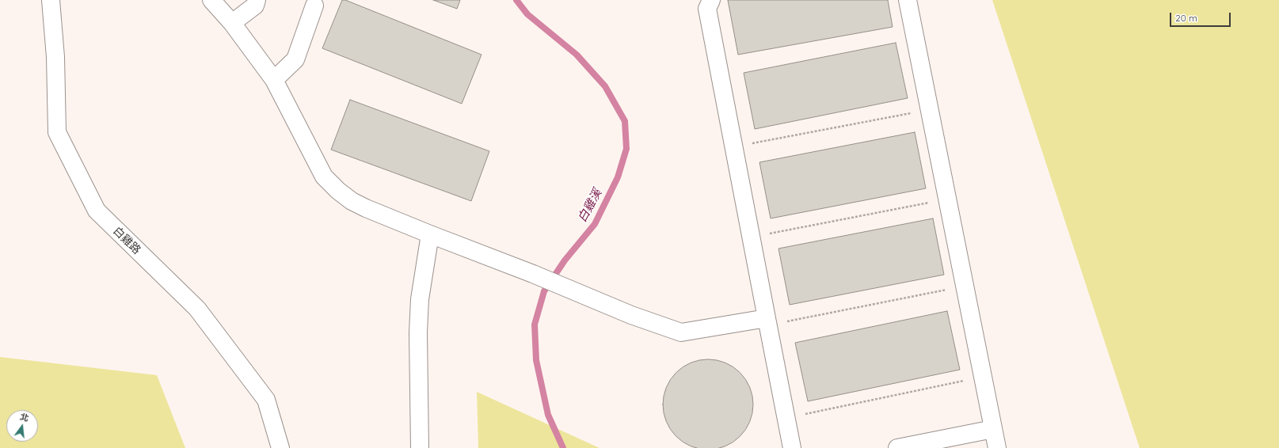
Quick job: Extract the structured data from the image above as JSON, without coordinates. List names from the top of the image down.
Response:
{
  "streets": {
    "street": ["白雞路"]
  },
  "water": ["白雞溪"],
  "scale_bar": "20 m",
  "north": "top"
}
